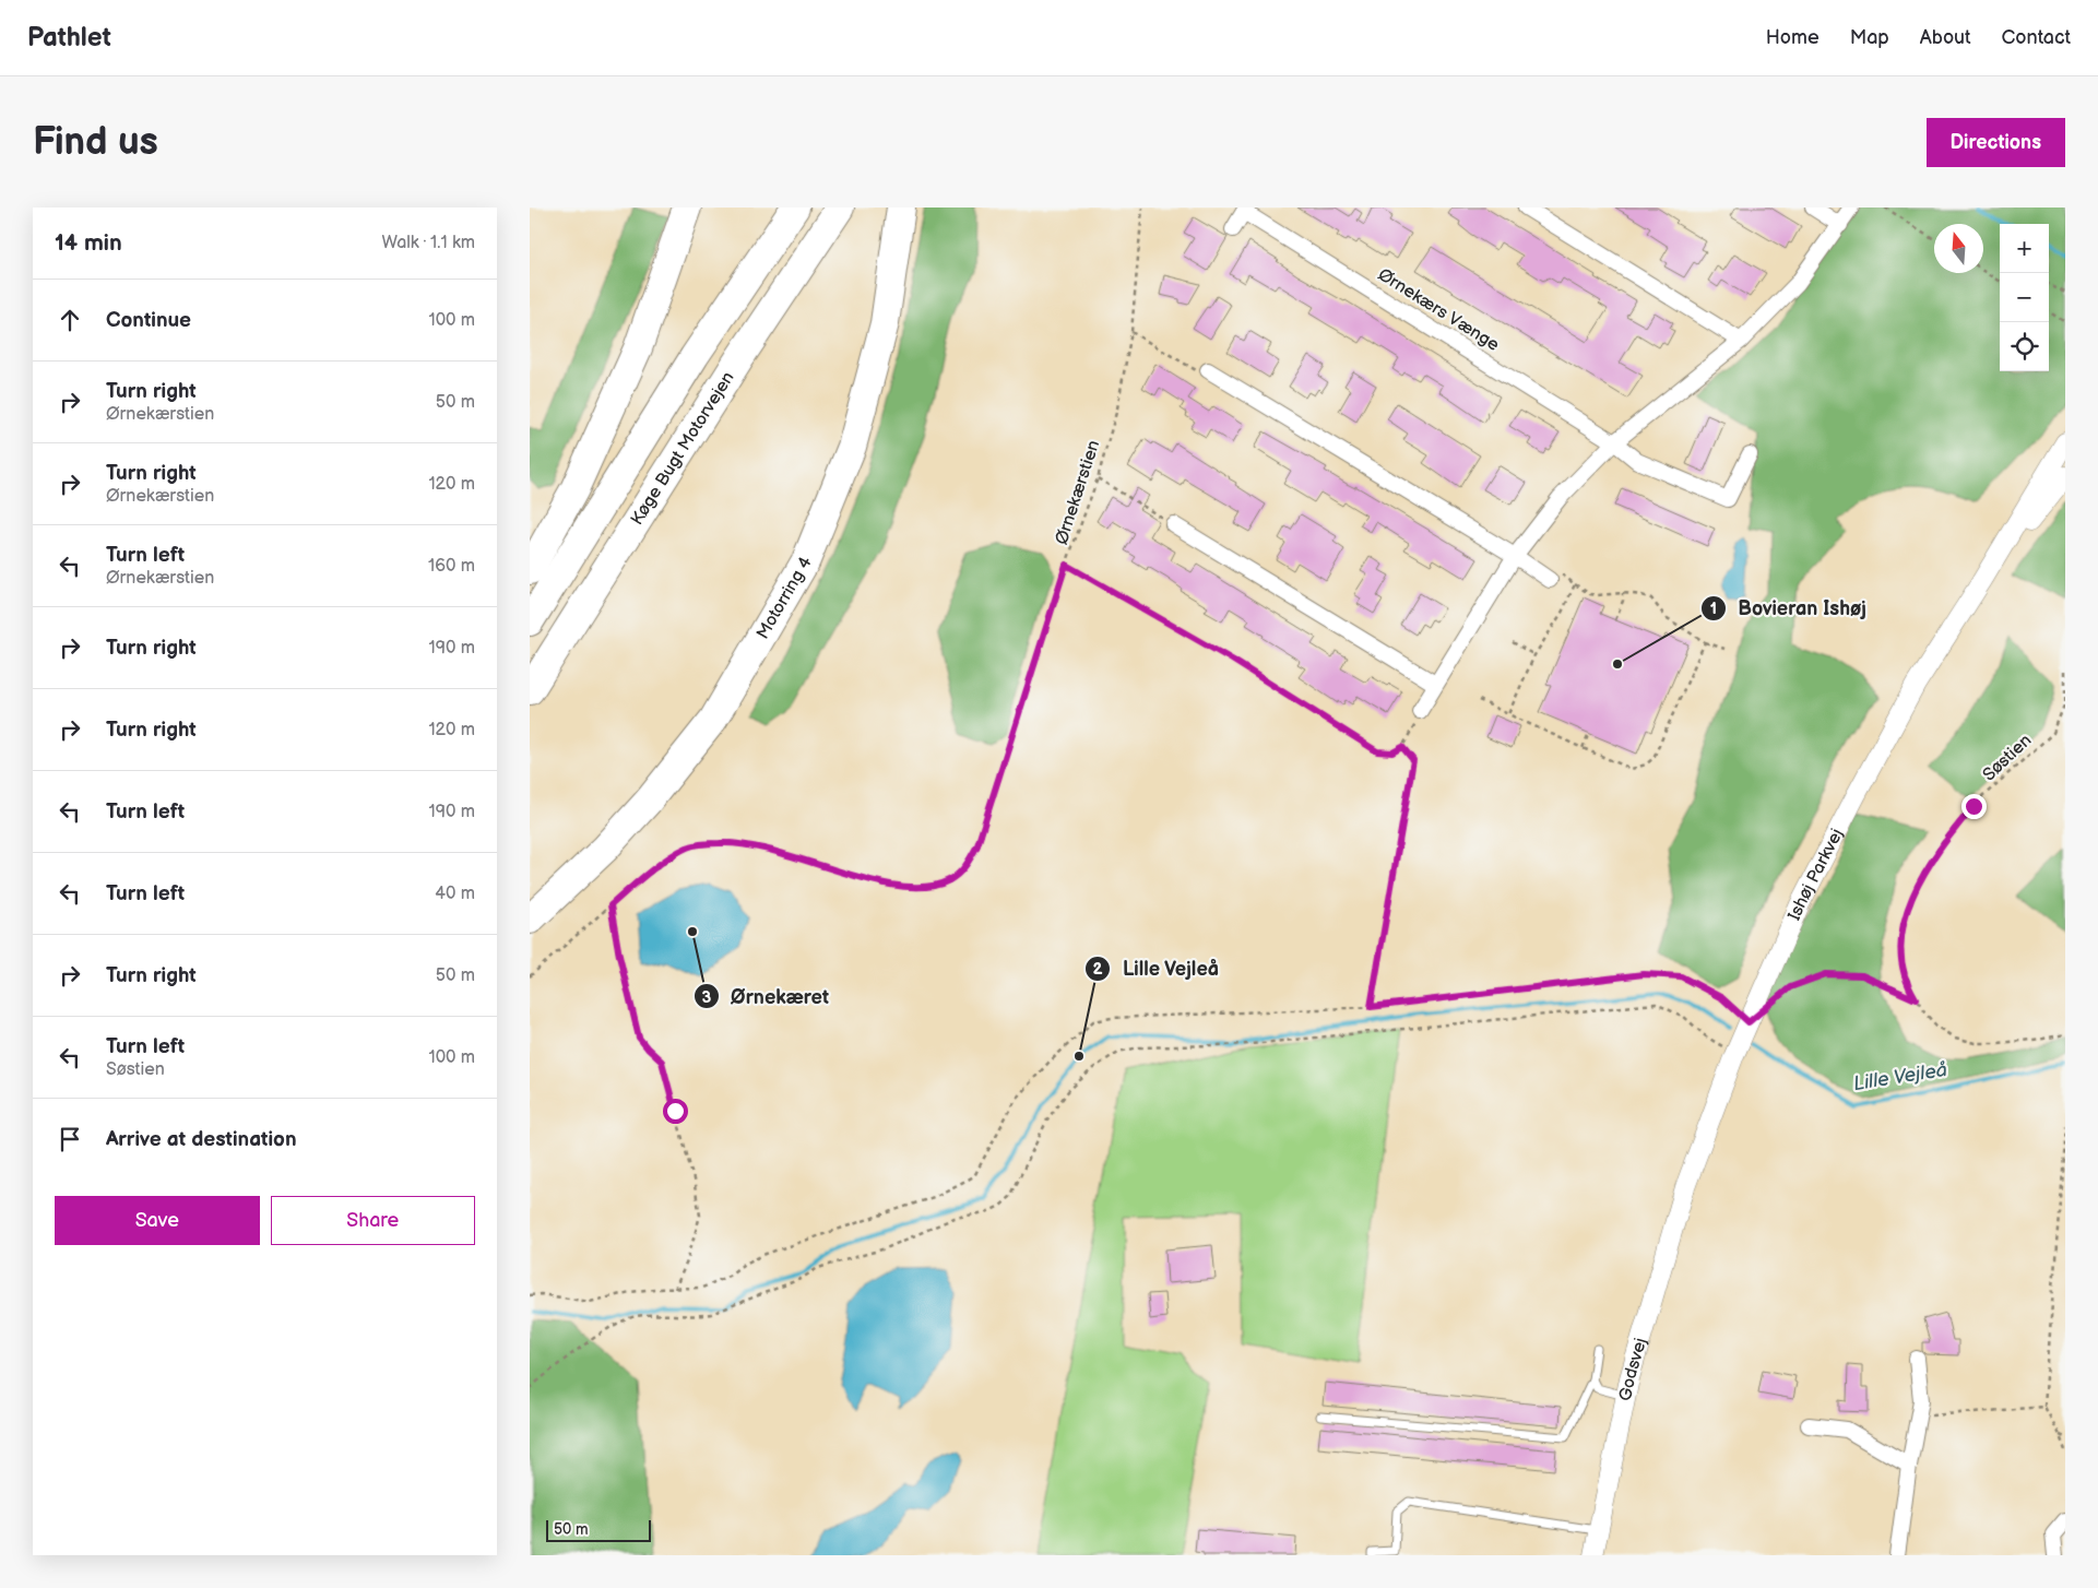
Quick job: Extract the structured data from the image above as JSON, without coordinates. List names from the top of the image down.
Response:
{
  "streets": {
    "highway": ["Køge Bugt Motorvejen", "Motorring 4"],
    "street": ["Ørnekærs Vænge", "Ishøj Parkvej", "Godsvej"],
    "path": ["Ørnekærstien", "Søstien"]
  },
  "crossings": [
    ["Ishøj Parkvej", "Godsvej"]
  ],
  "water": ["Lille Vejleå"],
  "places": ["Bovieran Ishøj", "Ørnekæret", "Lille Vejleå"],
  "scale_bar": "50 m",
  "north": "top",
  "page": {
    "header": "Pathlet",
    "nav": [
      "Home",
      "Map",
      "About",
      "Contact"
    ],
    "buttons": [
      "Directions",
      ["Save", "Share"]
    ],
    "title": "Find us",
    "heading": ["14 min", "Walk · 1.1 km"],
    "map_buttons": ["+", "−"],
    "list": [
      ["Continue", "100 m"],
      ["Turn right", "Ørnekærstien", "50 m"],
      ["Turn right", "Ørnekærstien", "120 m"],
      ["Turn left", "Ørnekærstien", "160 m"],
      ["Turn right", "190 m"],
      ["Turn right", "120 m"],
      ["Turn left", "190 m"],
      ["Turn left", "40 m"],
      ["Turn right", "50 m"],
      ["Turn left", "Søstien", "100 m"],
      "Arrive at destination"
    ],
    "scale": "50 m"
  }
}
